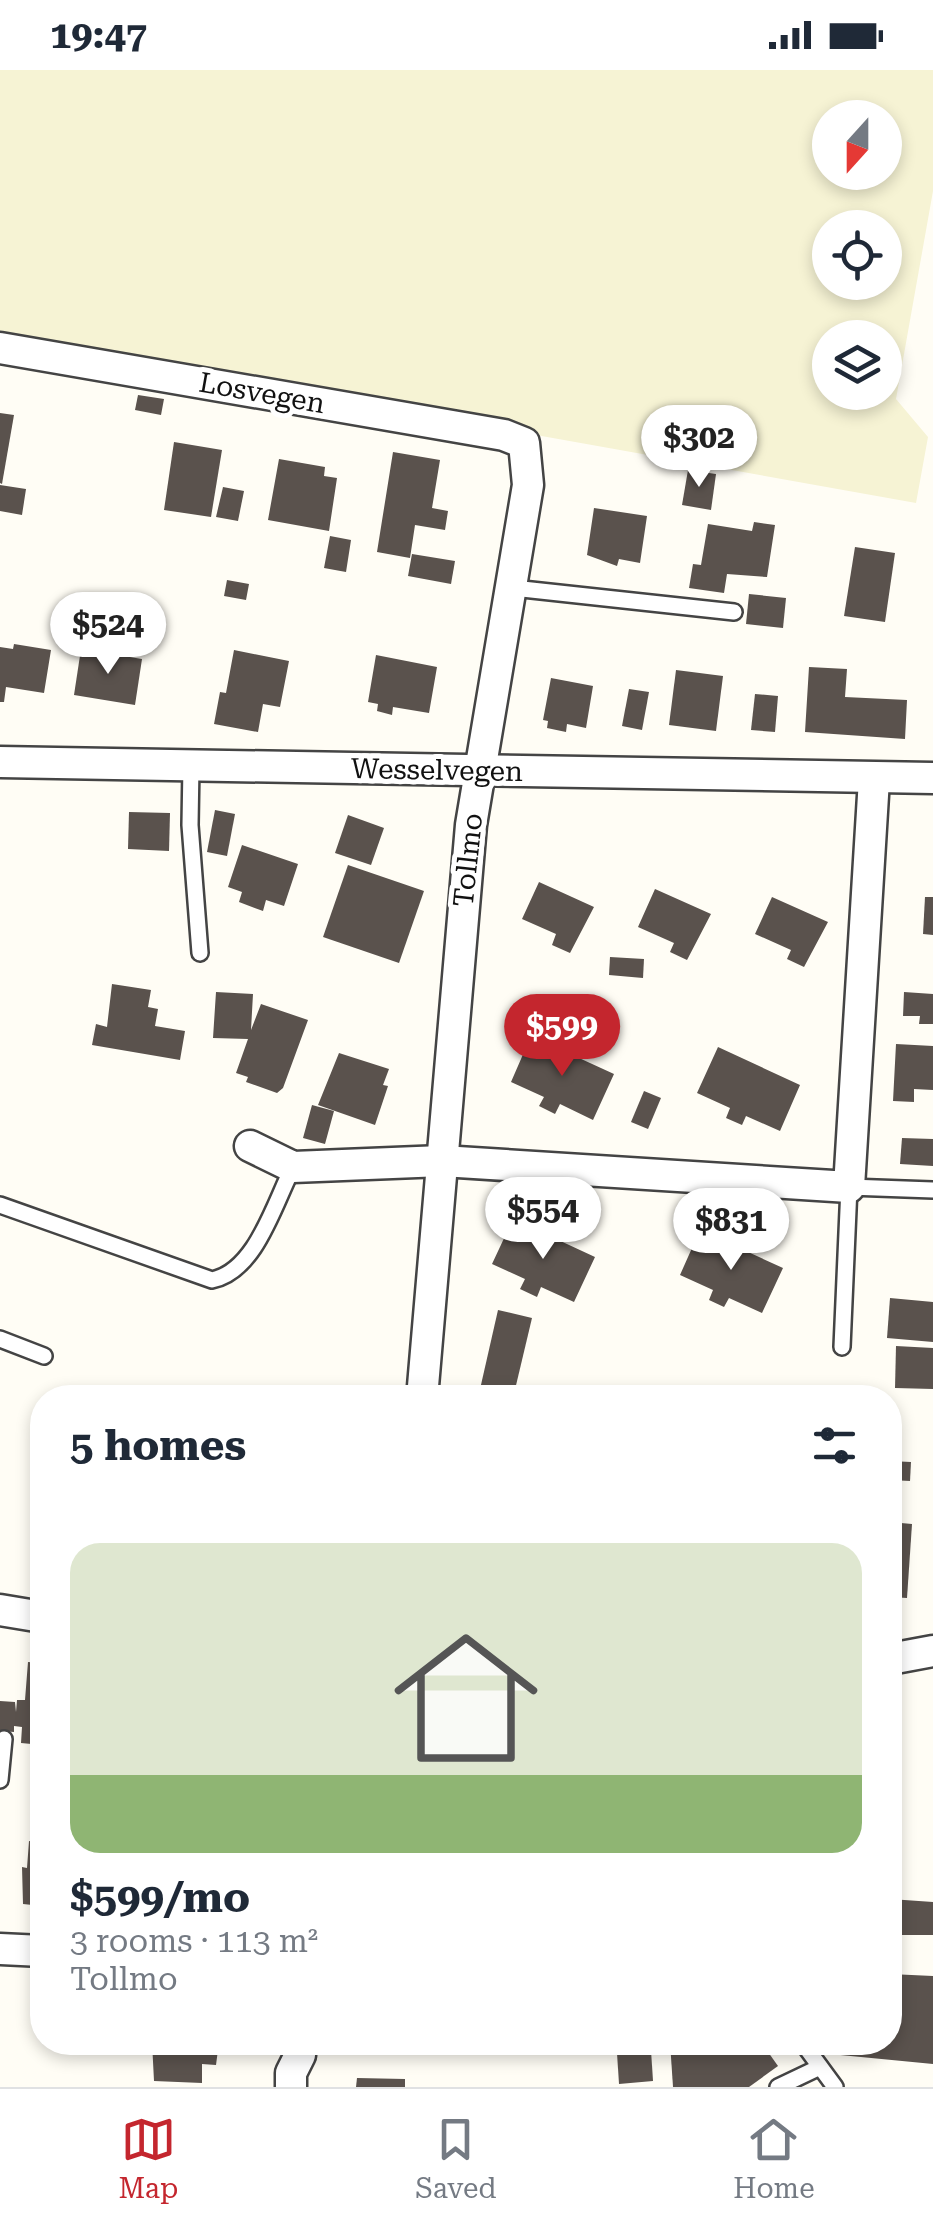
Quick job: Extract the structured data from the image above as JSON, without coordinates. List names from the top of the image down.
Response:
{
  "streets": {
    "street": ["Losvegen", "Wesselvegen", "Tollmo"]
  },
  "crossings": [
    ["Losvegen", "Tollmo"],
    ["Wesselvegen", "Tollmo"]
  ],
  "north": "bottom",
  "page": {
    "status": "19:47",
    "price": [
      "$302",
      "$524",
      "$599",
      "$554",
      "$831"
    ],
    "heading": "5 homes",
    "list": [
      {
        "name": "$599/mo",
        "note": "3 rooms · 113 m² · Tollmo"
      }
    ],
    "tabs": ["Map", "Saved", "Home"]
  }
}
